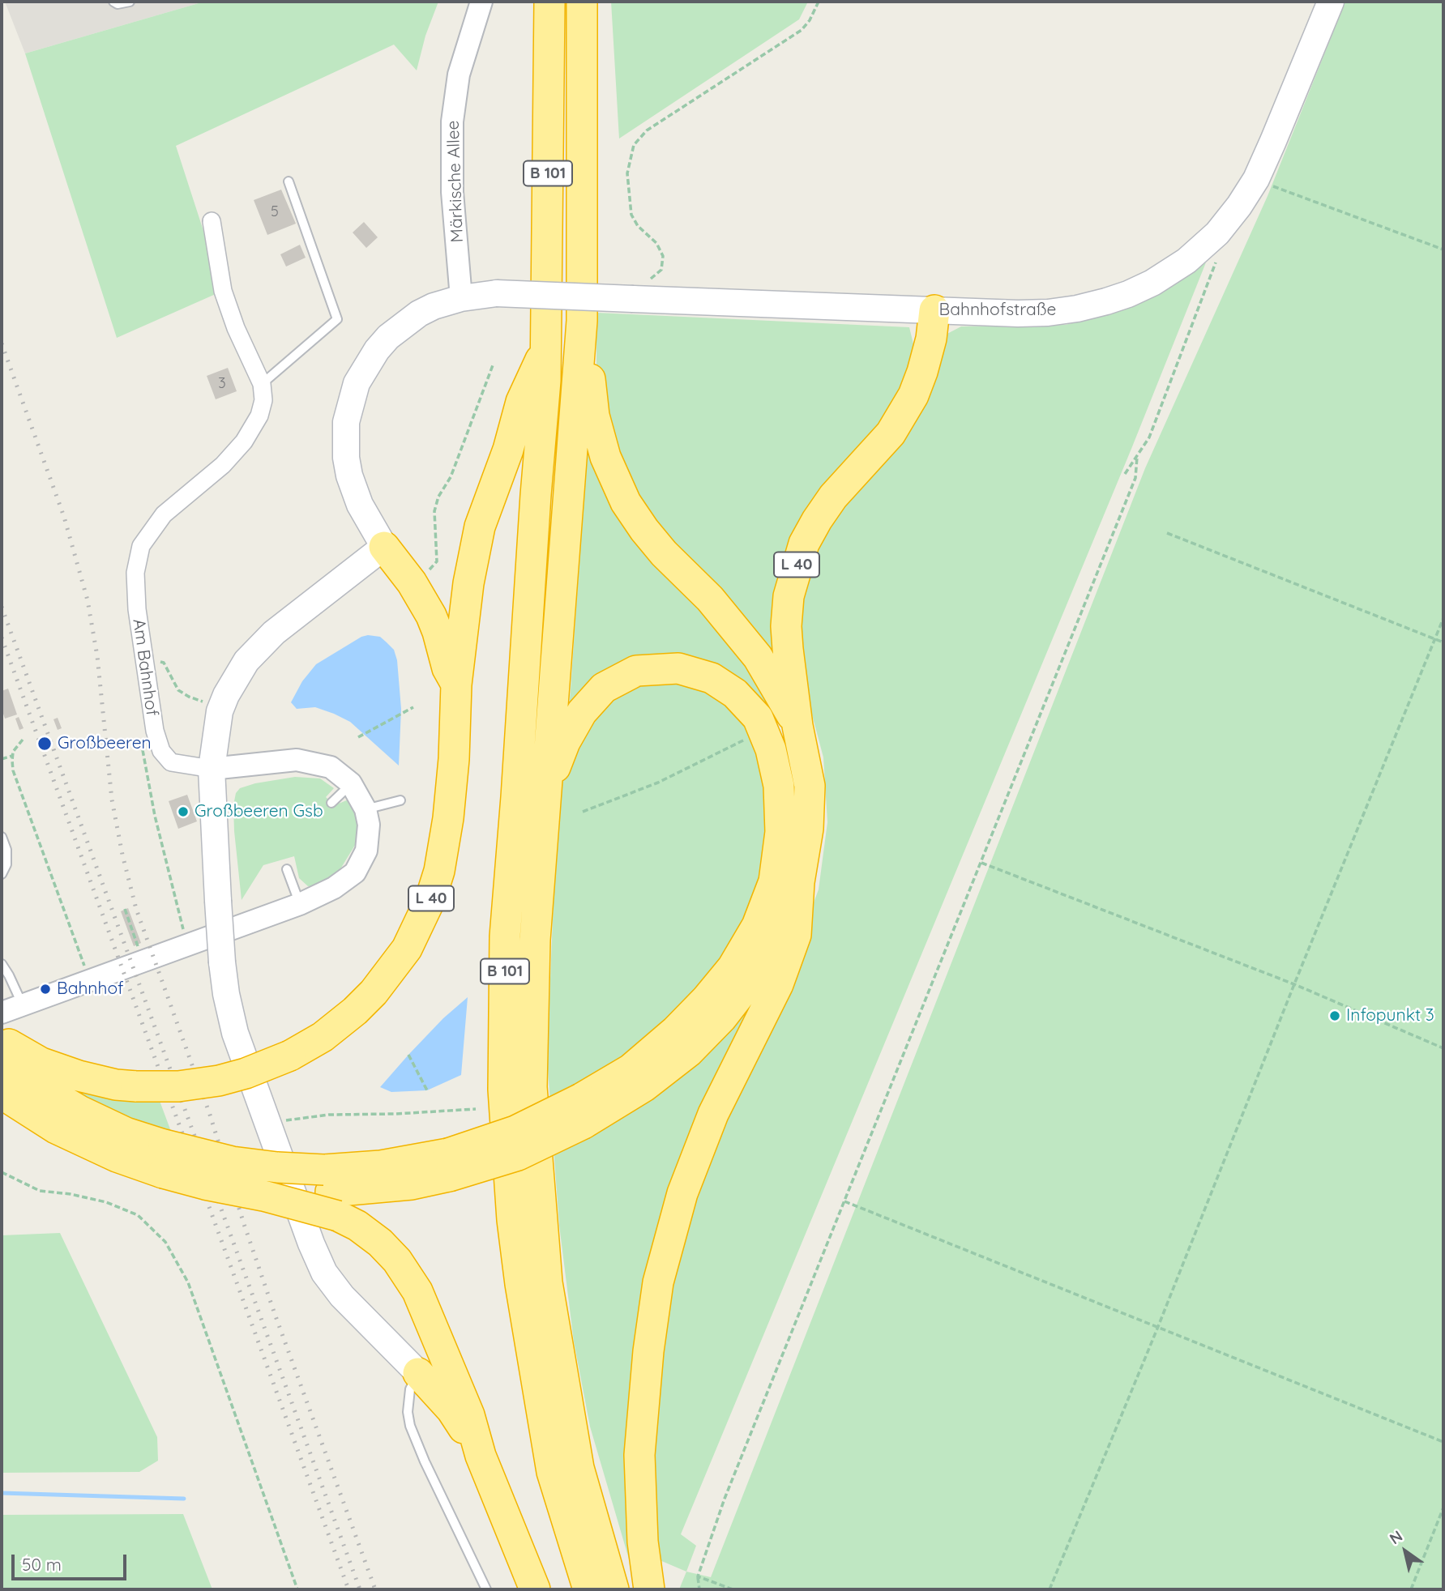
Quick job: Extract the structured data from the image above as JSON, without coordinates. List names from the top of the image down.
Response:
{
  "streets": {
    "highway": ["B 101", "L 40"],
    "main road": ["Bahnhofstraße"],
    "street": ["Märkische Allee", "Am Bahnhof"]
  },
  "crossings": [
    ["Märkische Allee", "L 40"],
    ["Bahnhofstraße", "L 40"]
  ],
  "places": [
    "Großbeeren",
    "Großbeeren Gsb",
    "Bahnhof",
    "Infopunkt 3"
  ],
  "house_numbers": ["5", "3"],
  "scale_bar": "50 m",
  "north": "top left"
}
